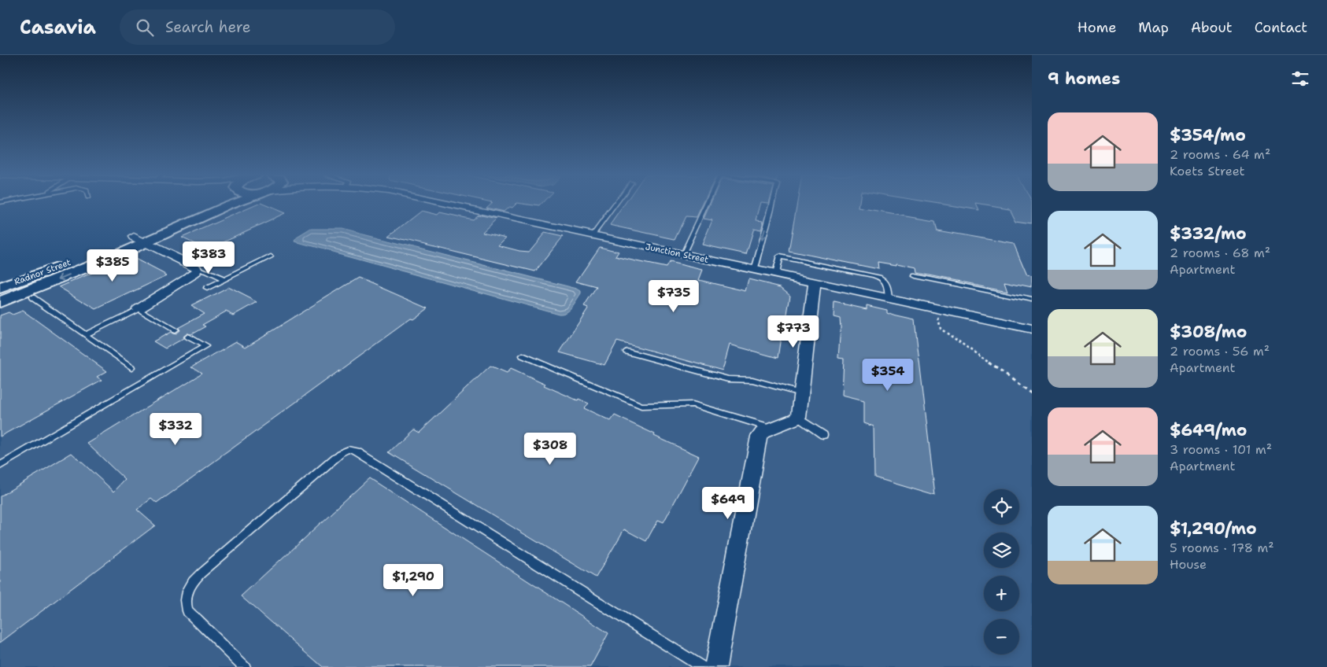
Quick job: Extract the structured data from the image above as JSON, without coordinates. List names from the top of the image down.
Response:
{
  "streets": {
    "street": ["Junction Street", "Radnor Street"]
  },
  "page": {
    "header": "Casavia",
    "search": "Search here",
    "nav": [
      "Home",
      "Map",
      "About",
      "Contact"
    ],
    "heading": "9 homes",
    "list": [
      {
        "name": "$354/mo",
        "note": "2 rooms · 64 m² · Koets Street"
      },
      {
        "name": "$332/mo",
        "note": "2 rooms · 68 m² · Apartment"
      },
      {
        "name": "$308/mo",
        "note": "2 rooms · 56 m² · Apartment"
      },
      {
        "name": "$649/mo",
        "note": "3 rooms · 101 m² · Apartment"
      },
      {
        "name": "$1,290/mo",
        "note": "5 rooms · 178 m² · House"
      }
    ],
    "price": [
      "$383",
      "$385",
      "$735",
      "$773",
      "$354",
      "$332",
      "$308",
      "$649",
      "$1,290"
    ],
    "map_buttons": ["+", "−"]
  }
}
